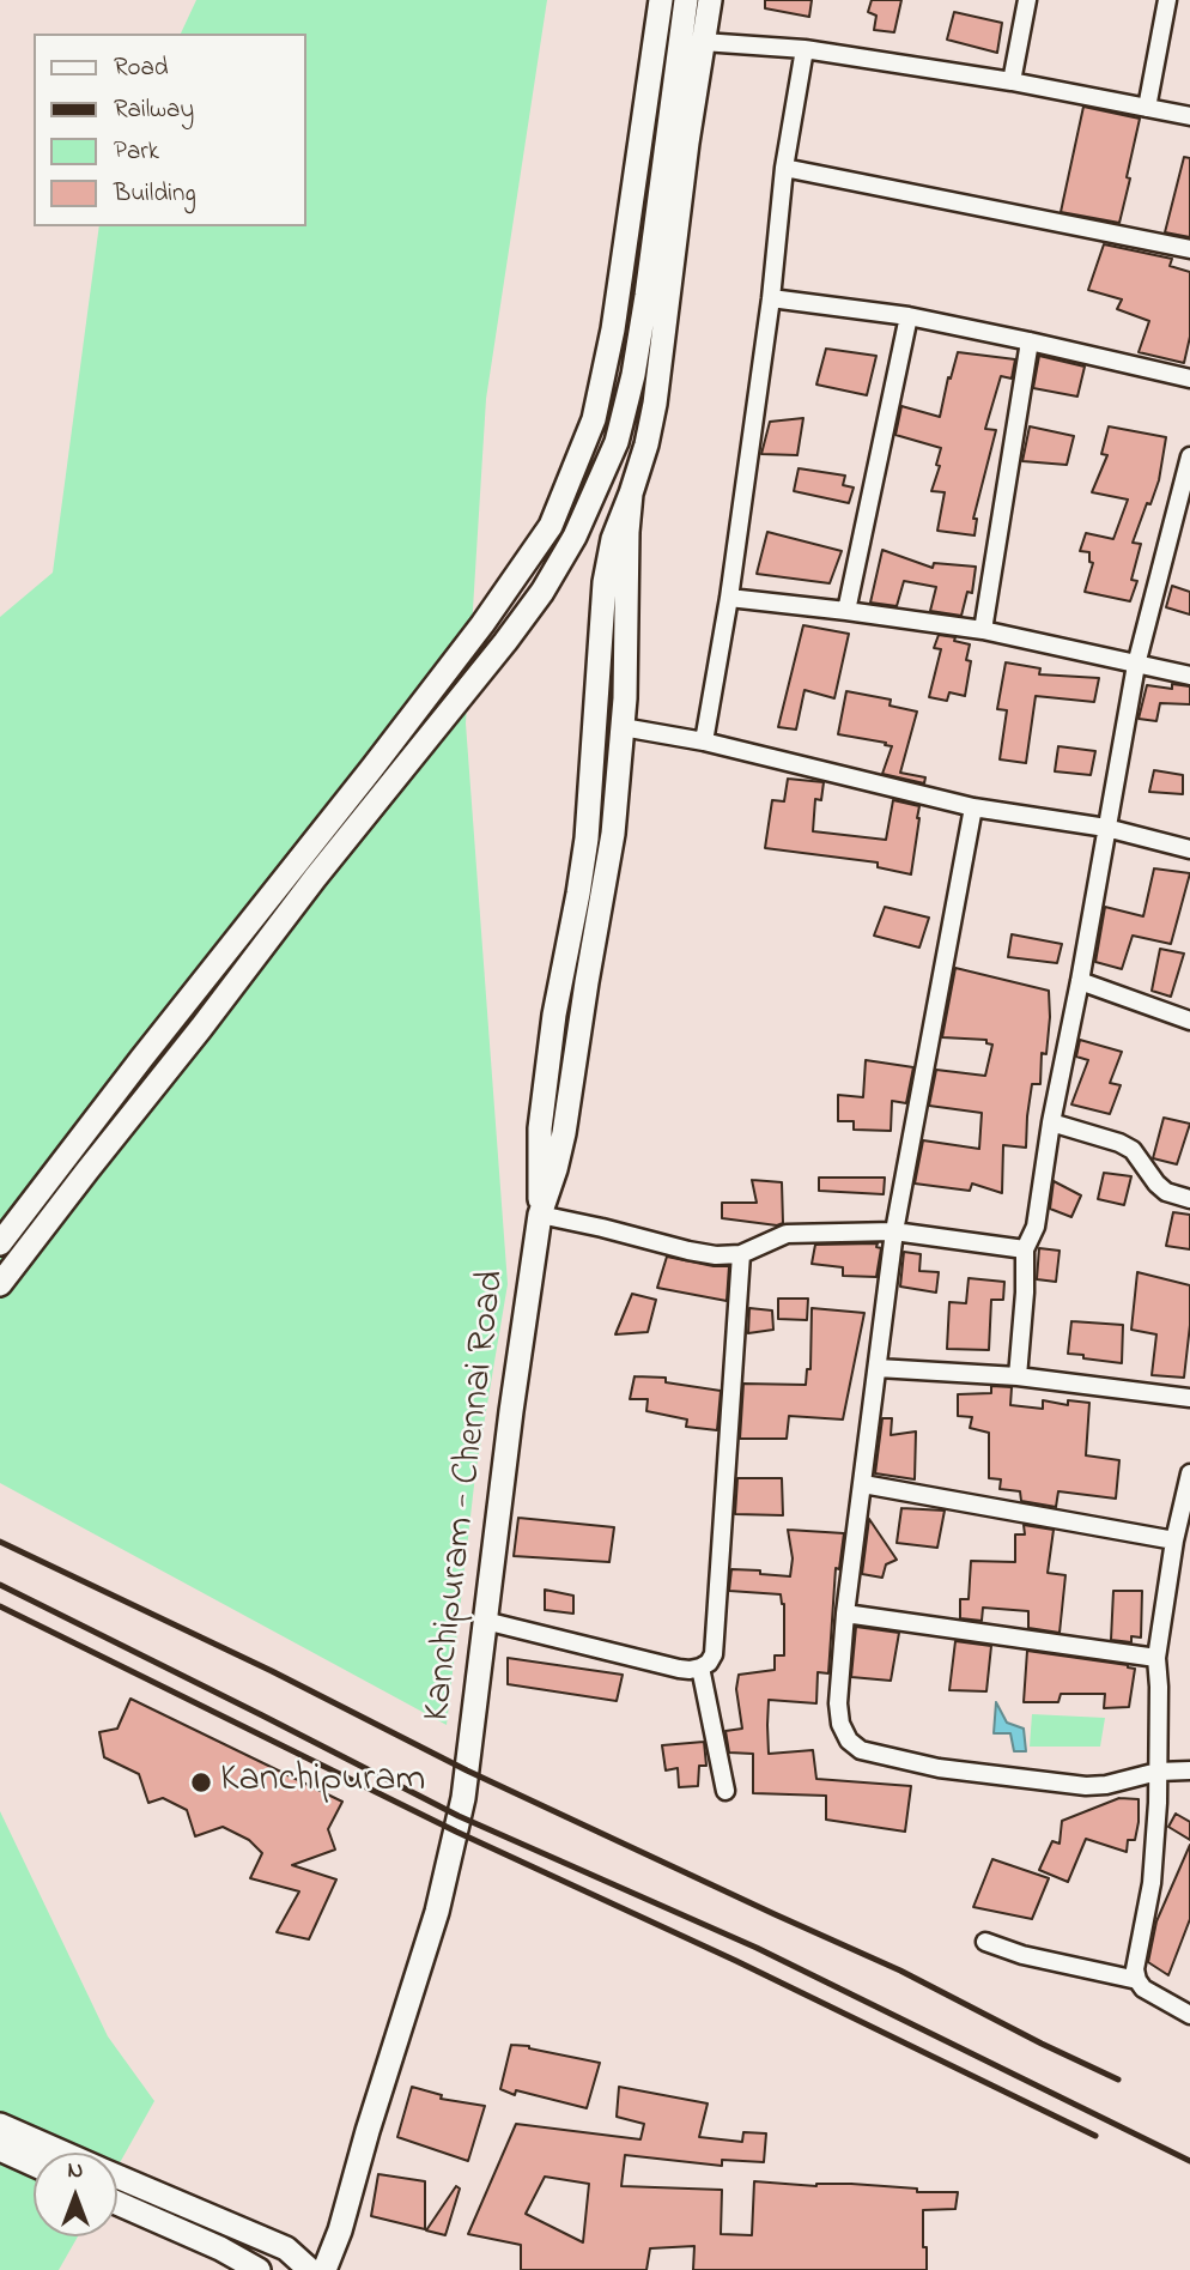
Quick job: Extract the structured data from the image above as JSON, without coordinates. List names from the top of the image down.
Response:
{
  "streets": {
    "main road": ["Kanchipuram - Chennai Road"]
  },
  "places": ["Kanchipuram"],
  "legend": [
    "Road",
    "Railway",
    "Park",
    "Building"
  ],
  "north": "top"
}
